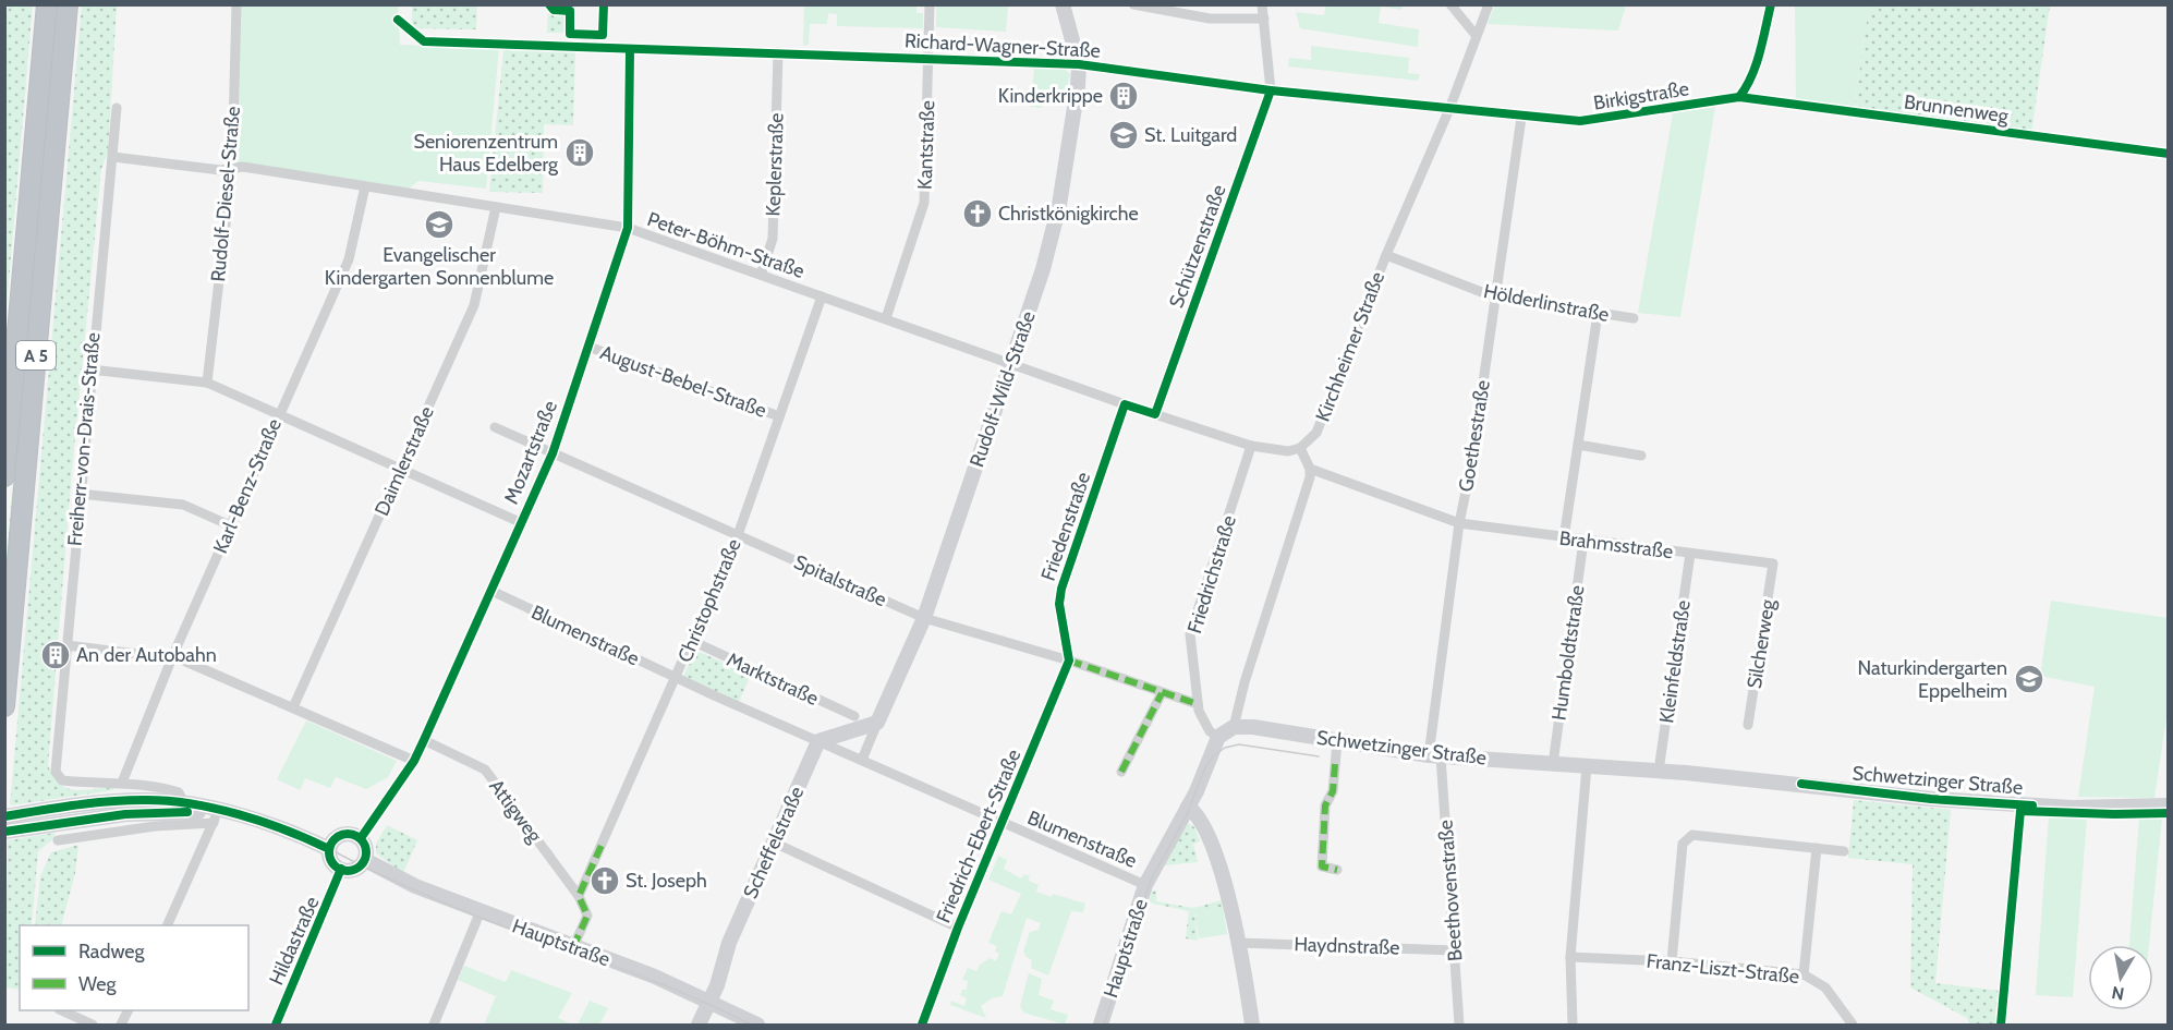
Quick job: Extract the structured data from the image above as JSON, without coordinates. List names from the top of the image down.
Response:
{
  "streets": {
    "highway": ["A 5"],
    "street": [
      "Richard-Wagner-Straße",
      "Birkigstraße",
      "Brunnenweg",
      "Kantstraße",
      "Keplerstraße",
      "Rudolf-Diesel-Straße",
      "Peter-Böhm-Straße",
      "Schützenstraße",
      "Hölderlinstraße",
      "Kirchheimer Straße",
      "August-Bebel-Straße",
      "Rudolf-Wild-Straße",
      "Goethestraße",
      "Freiherr-von-Drais-Straße",
      "Mozartstraße",
      "Daimlerstraße",
      "Karl-Benz-Straße",
      "Friedenstraße",
      "Brahmsstraße",
      "Friedrichstraße",
      "Spitalstraße",
      "Christophstraße",
      "Blumenstraße",
      "Silcherweg",
      "Humboldtstraße",
      "Kleinfeldstraße",
      "Marktstraße",
      "Schwetzinger Straße",
      "Attigweg",
      "Friedrich-Ebert-Straße",
      "Scheffelstraße",
      "Beethovenstraße",
      "Hildastraße",
      "Hauptstraße",
      "Haydnstraße",
      "Franz-Liszt-Straße"
    ]
  },
  "crossings": [
    ["Richard-Wagner-Straße", "Birkigstraße"],
    ["Richard-Wagner-Straße", "Kantstraße"],
    ["Richard-Wagner-Straße", "Keplerstraße"],
    ["Richard-Wagner-Straße", "Schützenstraße"],
    ["Richard-Wagner-Straße", "Kirchheimer Straße"],
    ["Richard-Wagner-Straße", "Rudolf-Wild-Straße"],
    ["Richard-Wagner-Straße", "Mozartstraße"],
    ["Birkigstraße", "Brunnenweg"],
    ["Birkigstraße", "Kirchheimer Straße"],
    ["Birkigstraße", "Goethestraße"],
    ["Kantstraße", "Peter-Böhm-Straße"],
    ["Keplerstraße", "Peter-Böhm-Straße"],
    ["Rudolf-Diesel-Straße", "Peter-Böhm-Straße"],
    ["Peter-Böhm-Straße", "Schützenstraße"],
    ["Peter-Böhm-Straße", "Kirchheimer Straße"],
    ["Peter-Böhm-Straße", "Rudolf-Wild-Straße"],
    ["Peter-Böhm-Straße", "Freiherr-von-Drais-Straße"],
    ["Peter-Böhm-Straße", "Mozartstraße"],
    ["Peter-Böhm-Straße", "Daimlerstraße"],
    ["Peter-Böhm-Straße", "Karl-Benz-Straße"],
    ["Peter-Böhm-Straße", "Friedenstraße"],
    ["Peter-Böhm-Straße", "Friedrichstraße"],
    ["Peter-Böhm-Straße", "Christophstraße"],
    ["Hölderlinstraße", "Kirchheimer Straße"],
    ["Hölderlinstraße", "Goethestraße"],
    ["August-Bebel-Straße", "Mozartstraße"],
    ["August-Bebel-Straße", "Christophstraße"],
    ["Rudolf-Wild-Straße", "Spitalstraße"],
    ["Rudolf-Wild-Straße", "Blumenstraße"],
    ["Goethestraße", "Brahmsstraße"],
    ["Goethestraße", "Schwetzinger Straße"],
    ["Goethestraße", "Beethovenstraße"],
    ["Freiherr-von-Drais-Straße", "Karl-Benz-Straße"],
    ["Mozartstraße", "Spitalstraße"],
    ["Mozartstraße", "Blumenstraße"],
    ["Mozartstraße", "Attigweg"],
    ["Mozartstraße", "Hildastraße"],
    ["Mozartstraße", "Hauptstraße"],
    ["Friedenstraße", "Spitalstraße"],
    ["Friedenstraße", "Friedrich-Ebert-Straße"],
    ["Brahmsstraße", "Silcherweg"],
    ["Brahmsstraße", "Humboldtstraße"],
    ["Brahmsstraße", "Kleinfeldstraße"],
    ["Friedrichstraße", "Spitalstraße"],
    ["Friedrichstraße", "Schwetzinger Straße"],
    ["Friedrichstraße", "Hauptstraße"],
    ["Spitalstraße", "Christophstraße"],
    ["Spitalstraße", "Friedrich-Ebert-Straße"],
    ["Christophstraße", "Blumenstraße"],
    ["Christophstraße", "Marktstraße"],
    ["Christophstraße", "Attigweg"],
    ["Blumenstraße", "Friedrich-Ebert-Straße"],
    ["Blumenstraße", "Scheffelstraße"],
    ["Blumenstraße", "Hauptstraße"],
    ["Humboldtstraße", "Schwetzinger Straße"],
    ["Kleinfeldstraße", "Schwetzinger Straße"],
    ["Schwetzinger Straße", "Beethovenstraße"],
    ["Schwetzinger Straße", "Hauptstraße"],
    ["Attigweg", "Hauptstraße"],
    ["Scheffelstraße", "Hauptstraße"],
    ["Beethovenstraße", "Haydnstraße"],
    ["Hildastraße", "Hauptstraße"]
  ],
  "places": {
    "building": ["Kinderkrippe", "Seniorenzentrum Haus Edelberg", "An der Autobahn"],
    "school or university": ["St. Luitgard", "Evangelischer Kindergarten Sonnenblume", "Naturkindergarten Eppelheim"],
    "church": ["Christkönigkirche", "St. Joseph"]
  },
  "legend": ["Radweg", "Weg"],
  "north": "bottom"
}
